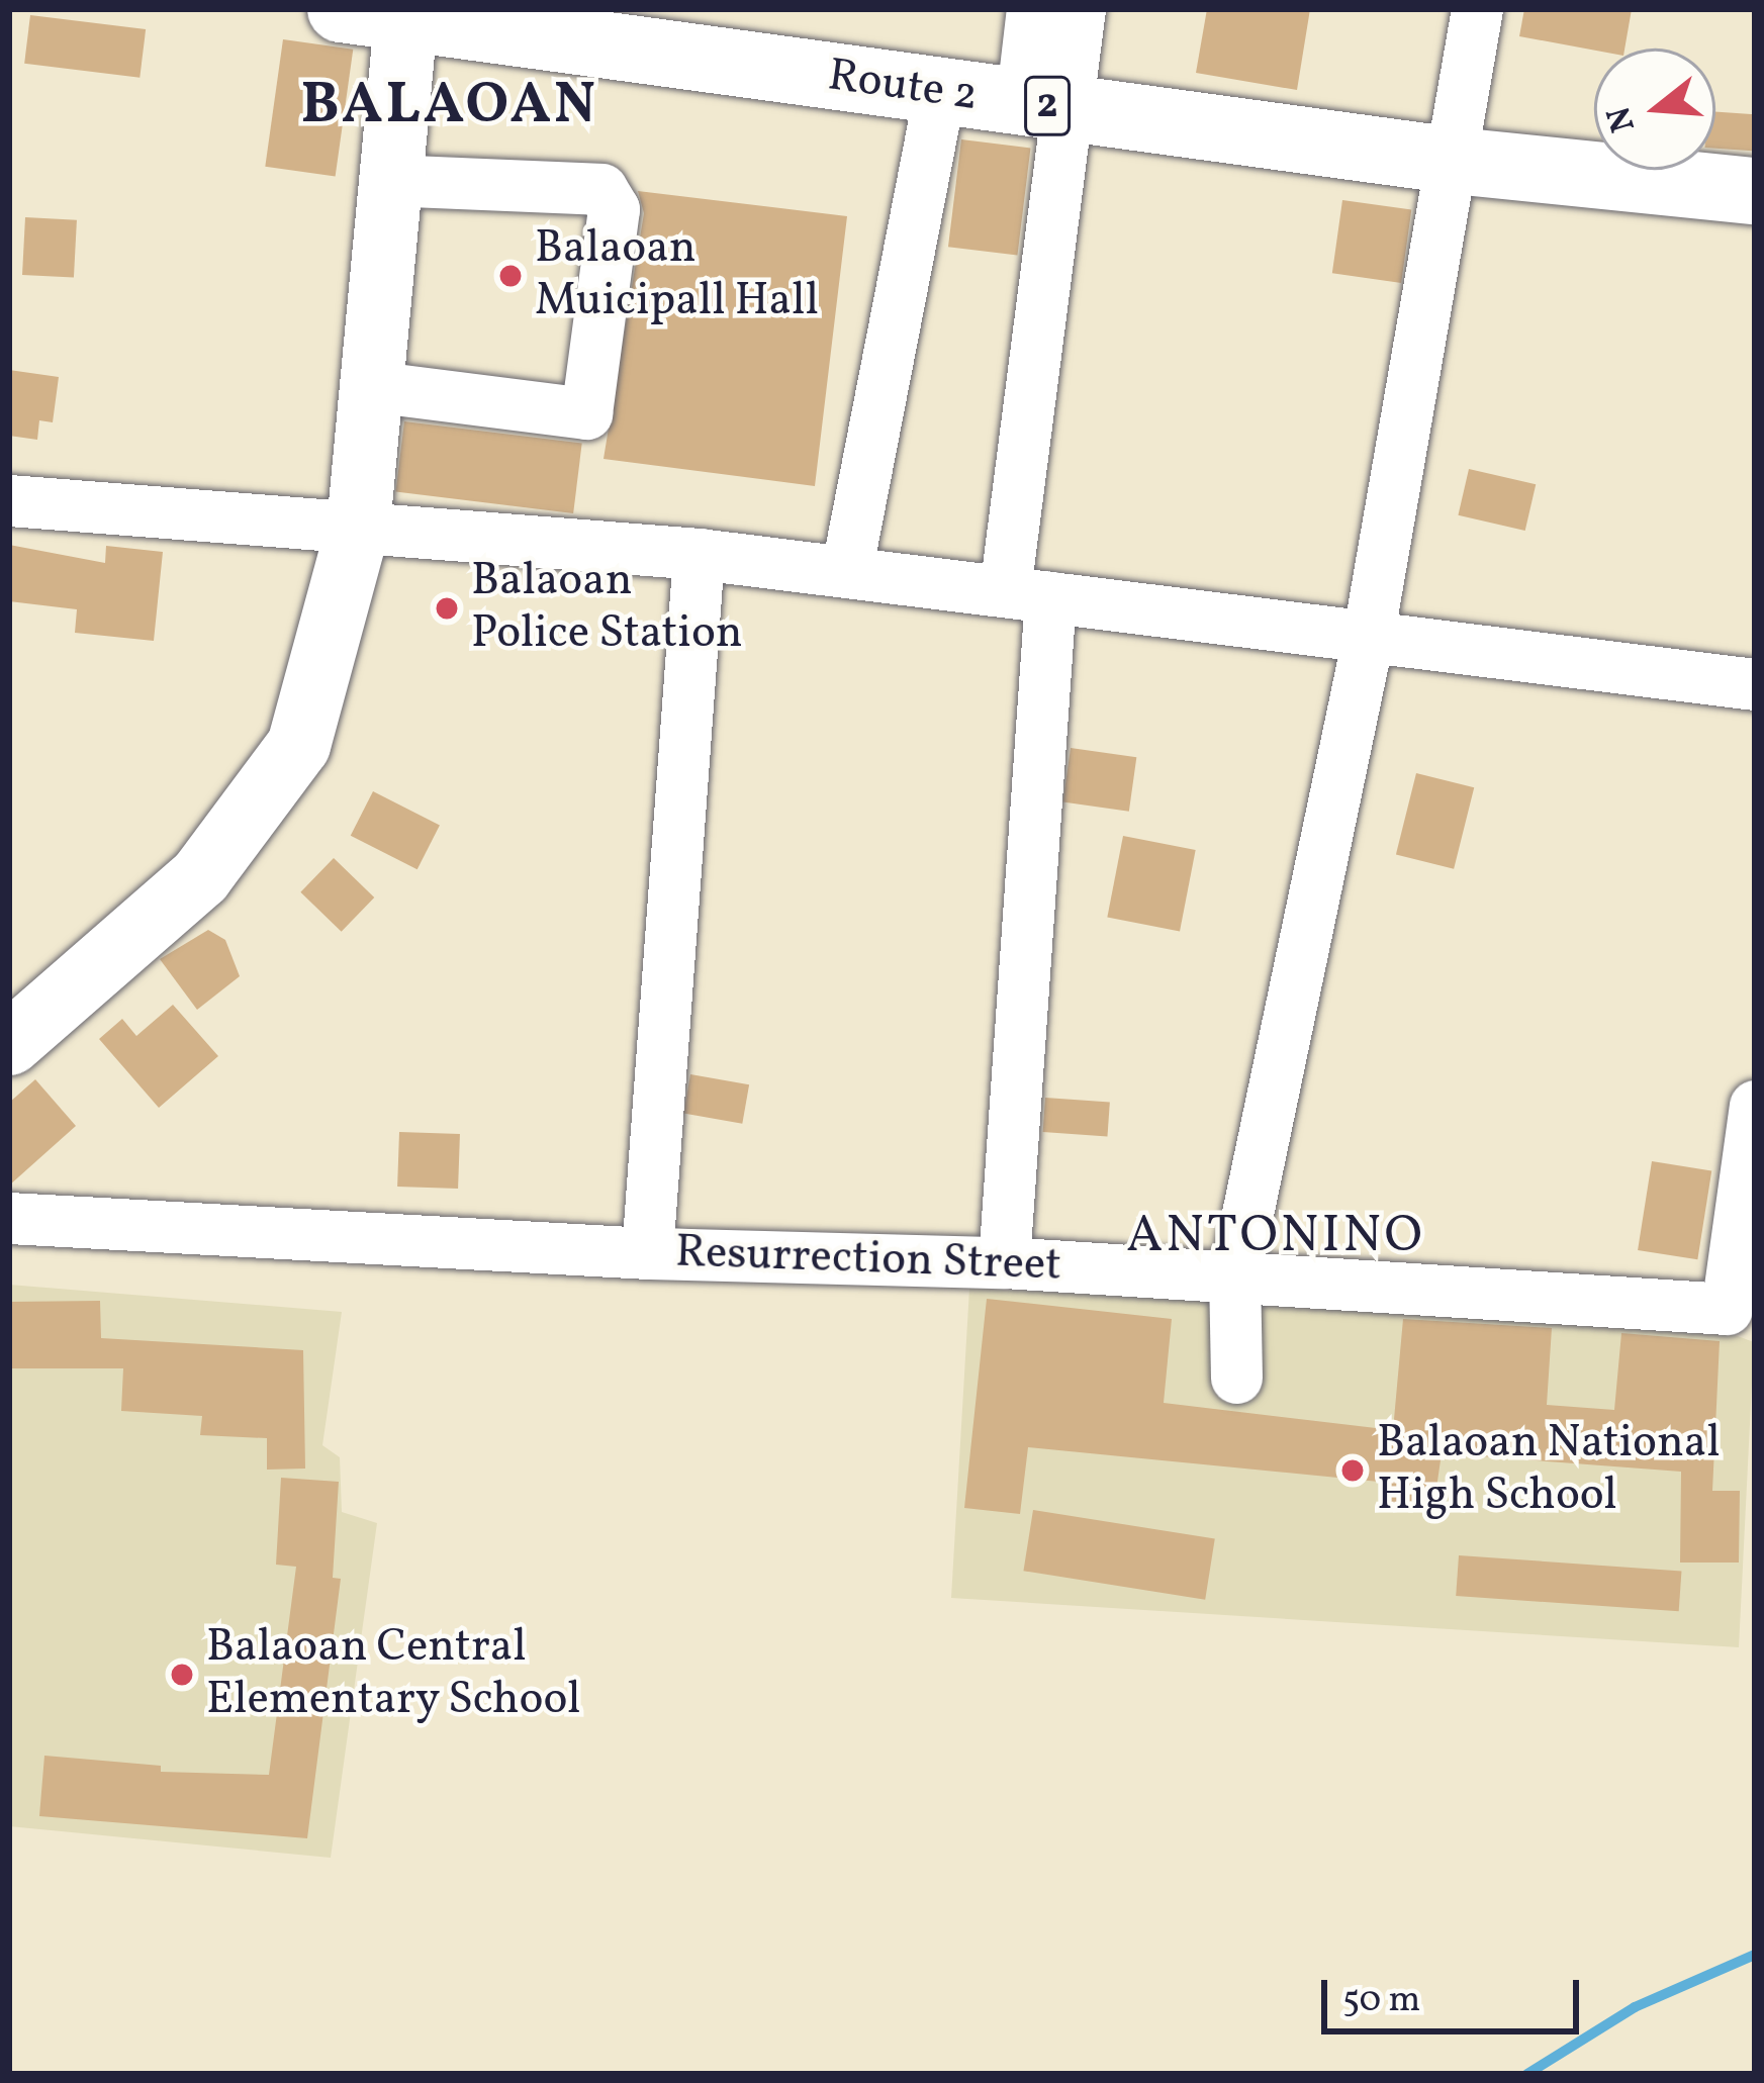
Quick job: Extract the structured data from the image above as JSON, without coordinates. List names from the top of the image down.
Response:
{
  "streets": {
    "highway": ["Route 2", "2"],
    "street": ["Resurrection Street"]
  },
  "districts": ["BALAOAN", "ANTONINO"],
  "places": [
    "Balaoan Muicipall Hall",
    "Balaoan Police Station",
    "Balaoan National High School",
    "Balaoan Central Elementary School"
  ],
  "scale_bar": "50 m",
  "north": "left"
}
